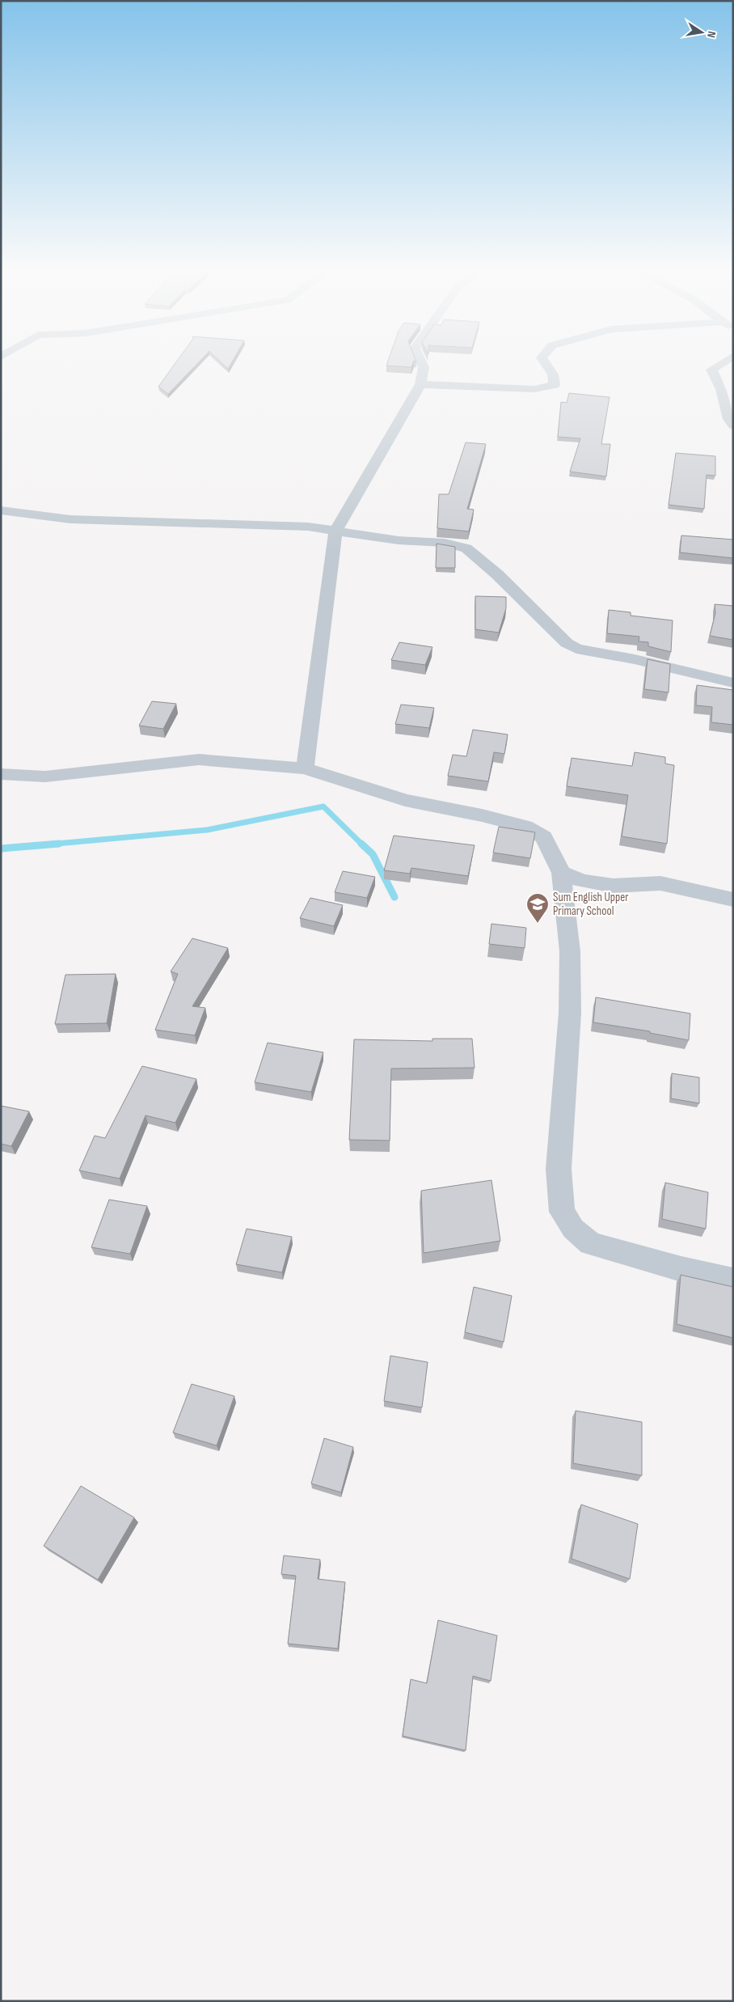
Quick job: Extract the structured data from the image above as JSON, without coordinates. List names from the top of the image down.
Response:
{
  "places": {
    "school or university": ["Sum English Upper Primary School"]
  },
  "north": "right"
}
